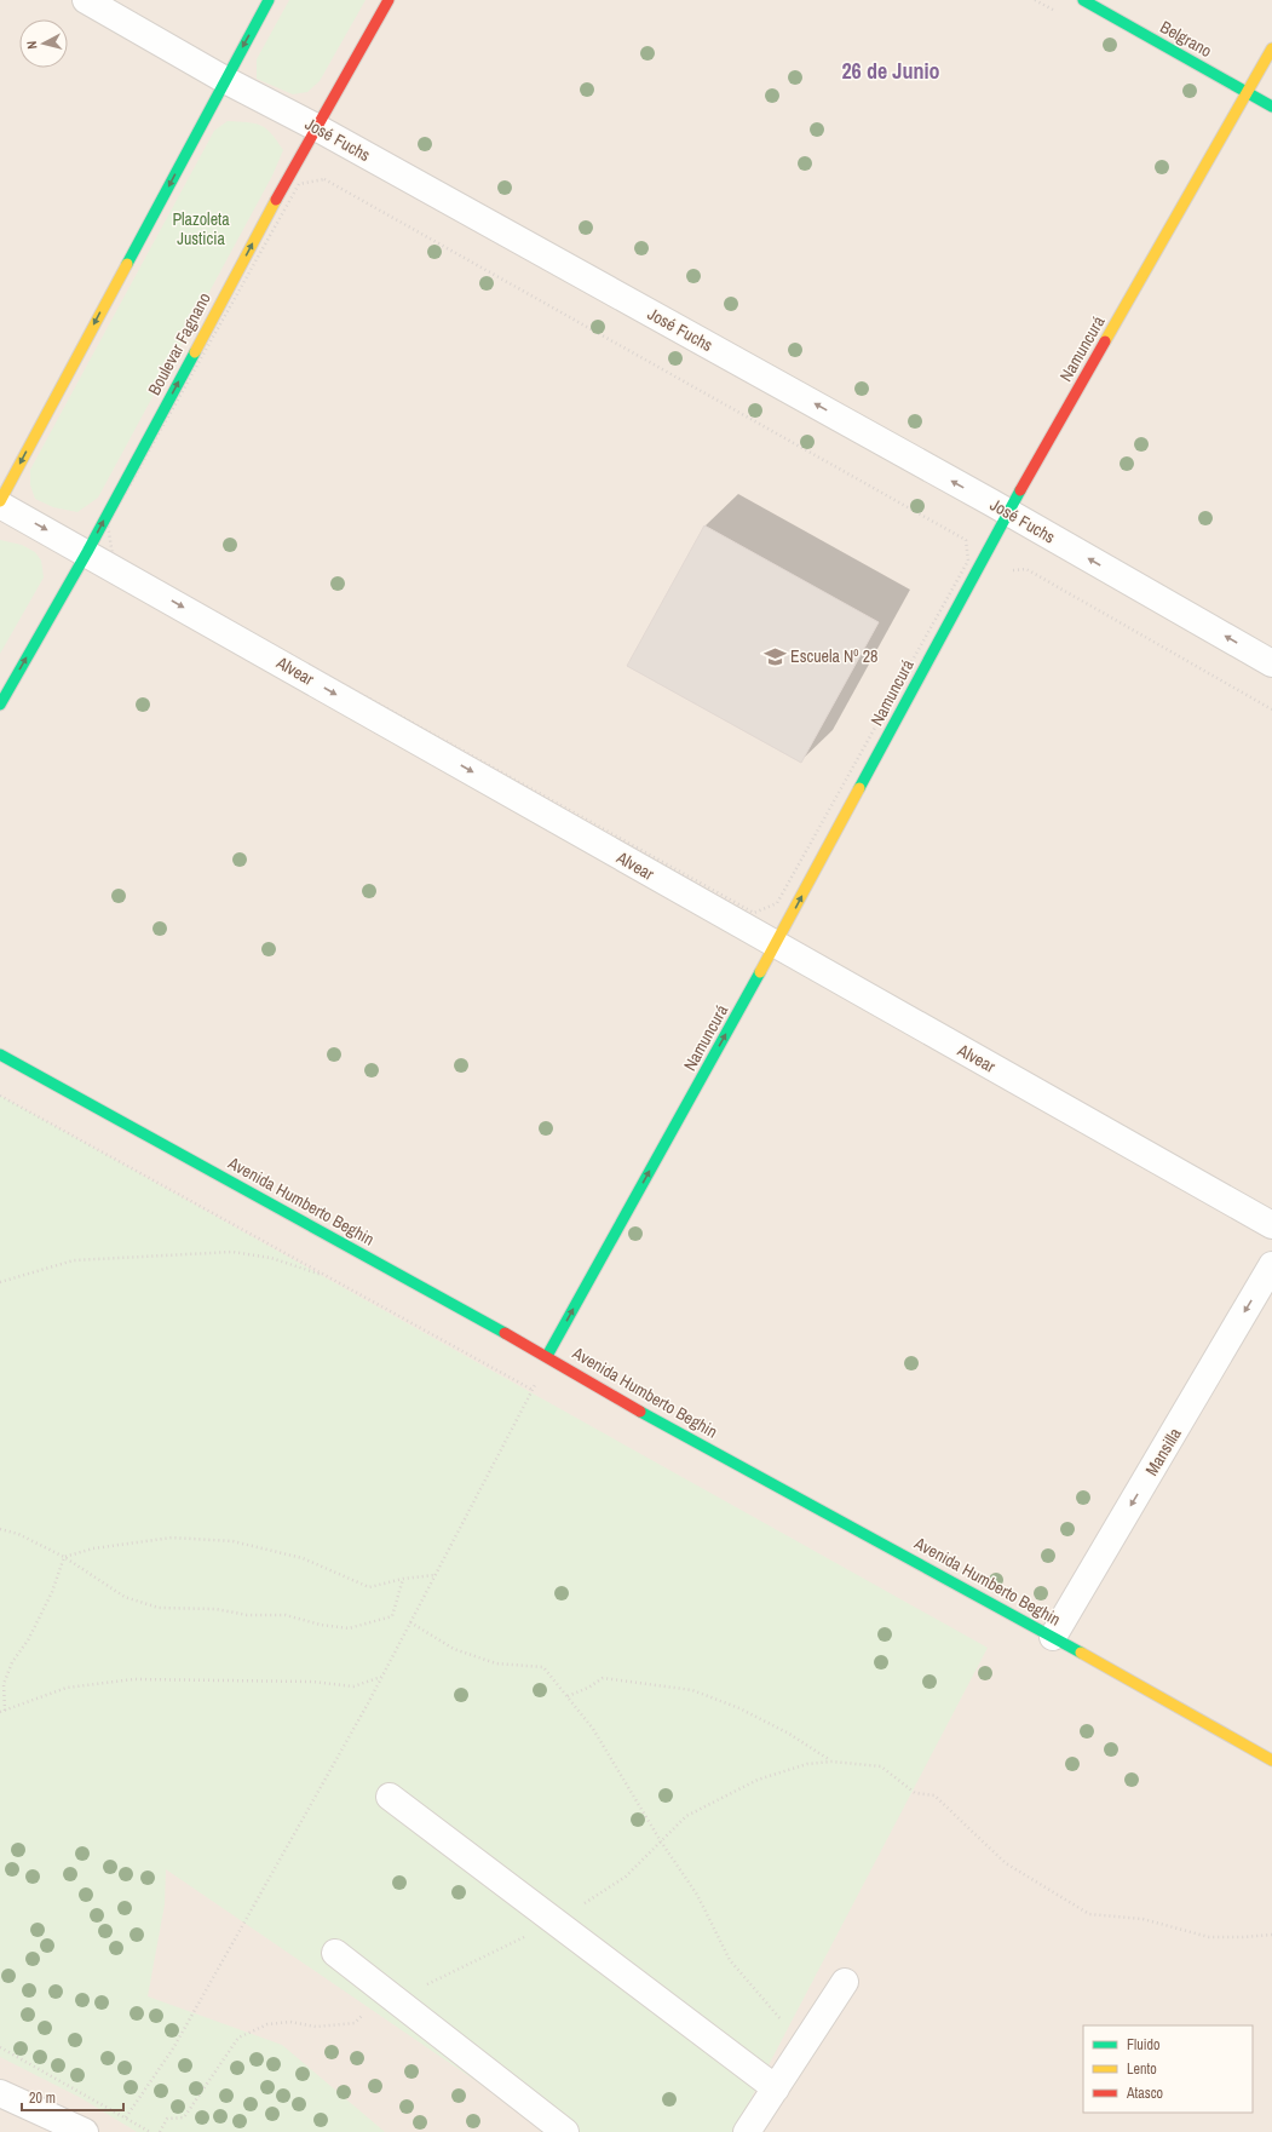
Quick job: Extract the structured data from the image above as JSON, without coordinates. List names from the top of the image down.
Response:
{
  "streets": {
    "street": [
      "Belgrano",
      "José Fuchs",
      "Boulevar Fagnano",
      "Namuncurá",
      "Alvear",
      "Avenida Humberto Beghin",
      "Mansilla"
    ]
  },
  "crossings": [
    ["Belgrano", "Namuncurá"],
    ["José Fuchs", "Boulevar Fagnano"],
    ["José Fuchs", "Namuncurá"],
    ["Boulevar Fagnano", "Alvear"],
    ["Namuncurá", "Alvear"],
    ["Namuncurá", "Avenida Humberto Beghin"],
    ["Avenida Humberto Beghin", "Mansilla"]
  ],
  "one_way": [
    "José Fuchs",
    "Boulevar Fagnano",
    "Namuncurá",
    "Alvear",
    "Mansilla"
  ],
  "districts": ["26 de Junio"],
  "parks": ["Plazoleta Justicia"],
  "places": {
    "school or university": ["Escuela Nº 28"]
  },
  "legend": ["Fluido", "Lento", "Atasco"],
  "scale_bar": "20 m",
  "north": "left"
}
